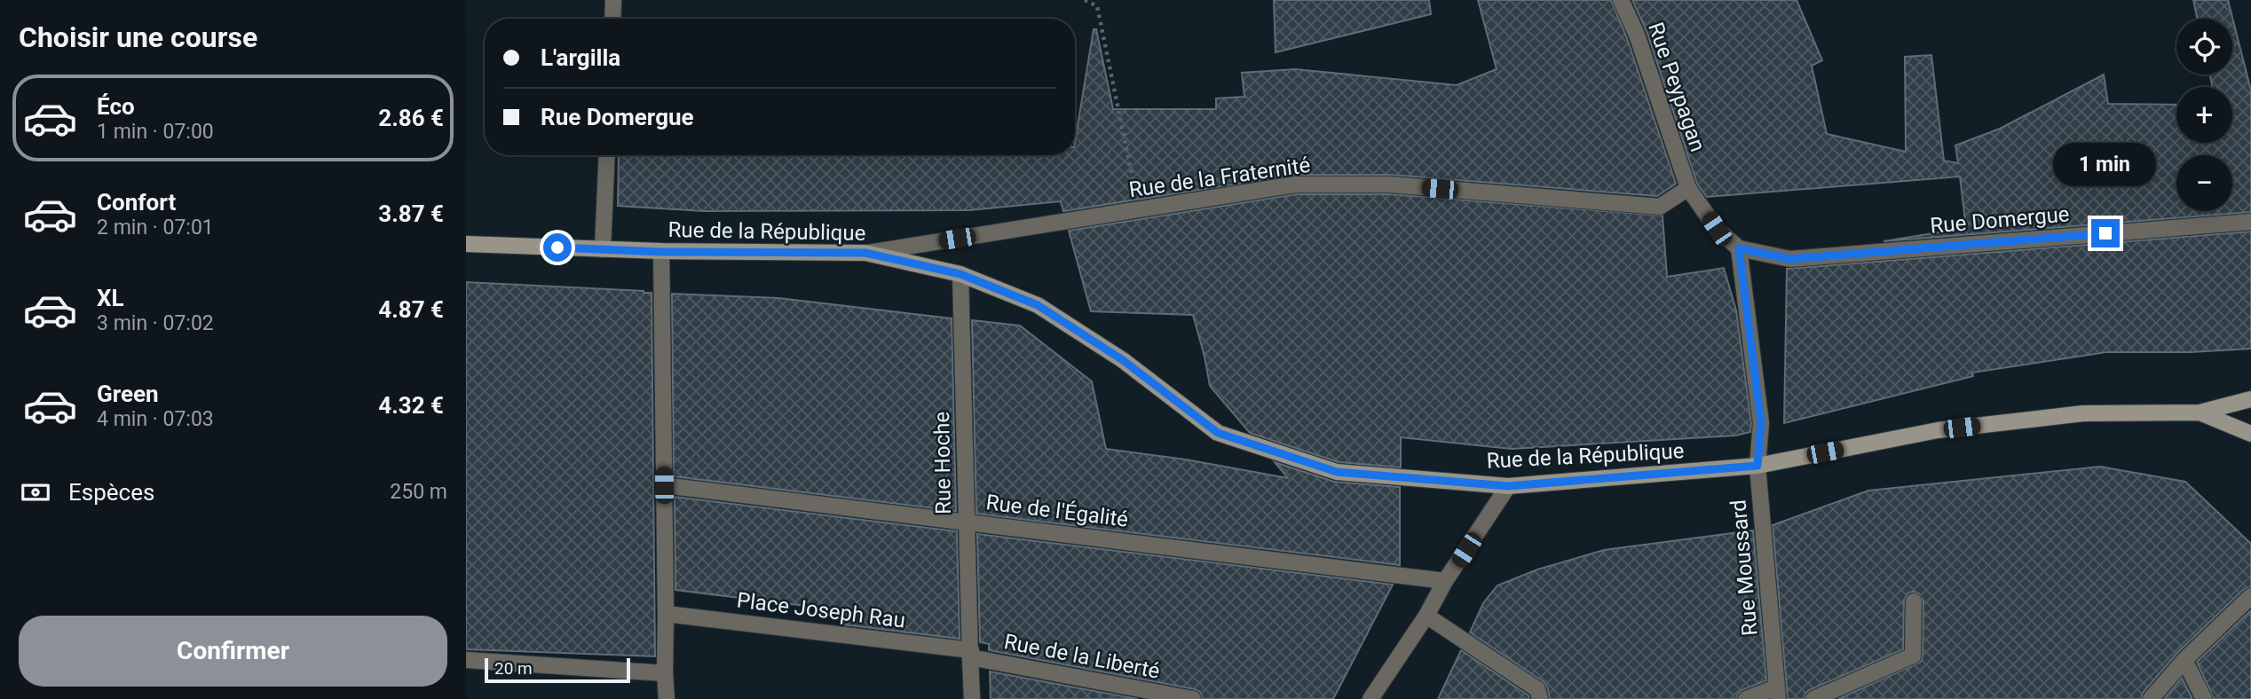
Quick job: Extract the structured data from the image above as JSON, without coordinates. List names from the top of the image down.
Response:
{
  "streets": {
    "main road": ["Rue de la République"],
    "street": [
      "Rue Peypagan",
      "Rue de la Fraternité",
      "Rue Domergue",
      "Rue Hoche",
      "Rue de l'Égalité",
      "Rue Moussard",
      "Place Joseph Rau",
      "Rue de la Liberté"
    ]
  },
  "crossings": [
    ["Rue Peypagan", "Rue de la Fraternité"],
    ["Rue Peypagan", "Rue Domergue"],
    ["Rue Peypagan", "Rue Moussard"],
    ["Rue de la Fraternité", "Rue de la République"],
    ["Rue Domergue", "Rue Moussard"],
    ["Rue de la République", "Rue Hoche"],
    ["Rue de la République", "Rue Moussard"],
    ["Rue Hoche", "Rue de l'Égalité"],
    ["Rue Hoche", "Place Joseph Rau"],
    ["Rue Hoche", "Rue de la Liberté"],
    ["Place Joseph Rau", "Rue de la Liberté"]
  ],
  "scale_bar": "20 m",
  "page": {
    "heading": "Choisir une course",
    "map_buttons": ["+", "−"],
    "banner": ["L'argilla", "Rue Domergue"],
    "list": [
      {
        "name": "Éco",
        "note": "1 min · 07:00",
        "value": "2.86 €"
      },
      {
        "name": "Confort",
        "note": "2 min · 07:01",
        "value": "3.87 €"
      },
      {
        "name": "XL",
        "note": "3 min · 07:02",
        "value": "4.87 €"
      },
      {
        "name": "Green",
        "note": "4 min · 07:03",
        "value": "4.32 €"
      }
    ],
    "bubble": "1 min",
    "pay": ["Espèces", "250 m"],
    "buttons": "Confirmer",
    "scale": "20 m"
  }
}
